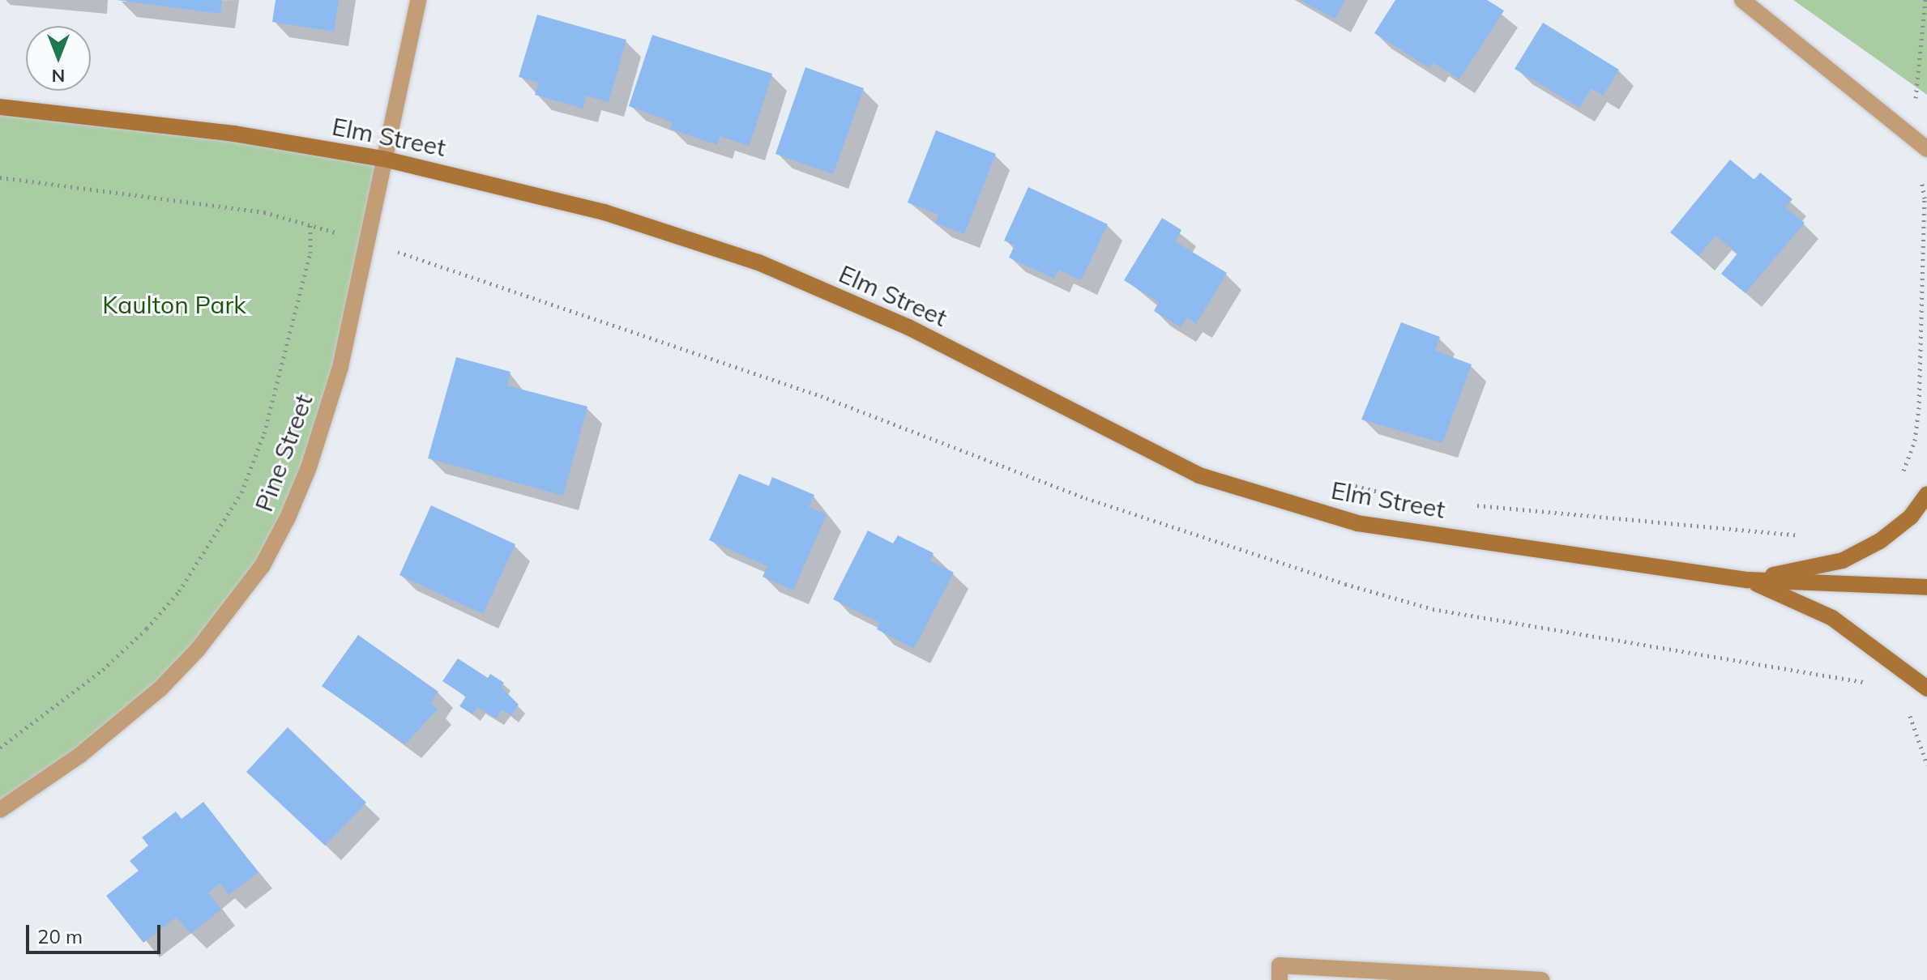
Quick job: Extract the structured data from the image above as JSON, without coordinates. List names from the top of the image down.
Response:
{
  "streets": {
    "street": ["Elm Street", "Pine Street"]
  },
  "crossings": [
    ["Elm Street", "Pine Street"]
  ],
  "parks": ["Kaulton Park"],
  "scale_bar": "20 m",
  "north": "bottom"
}
